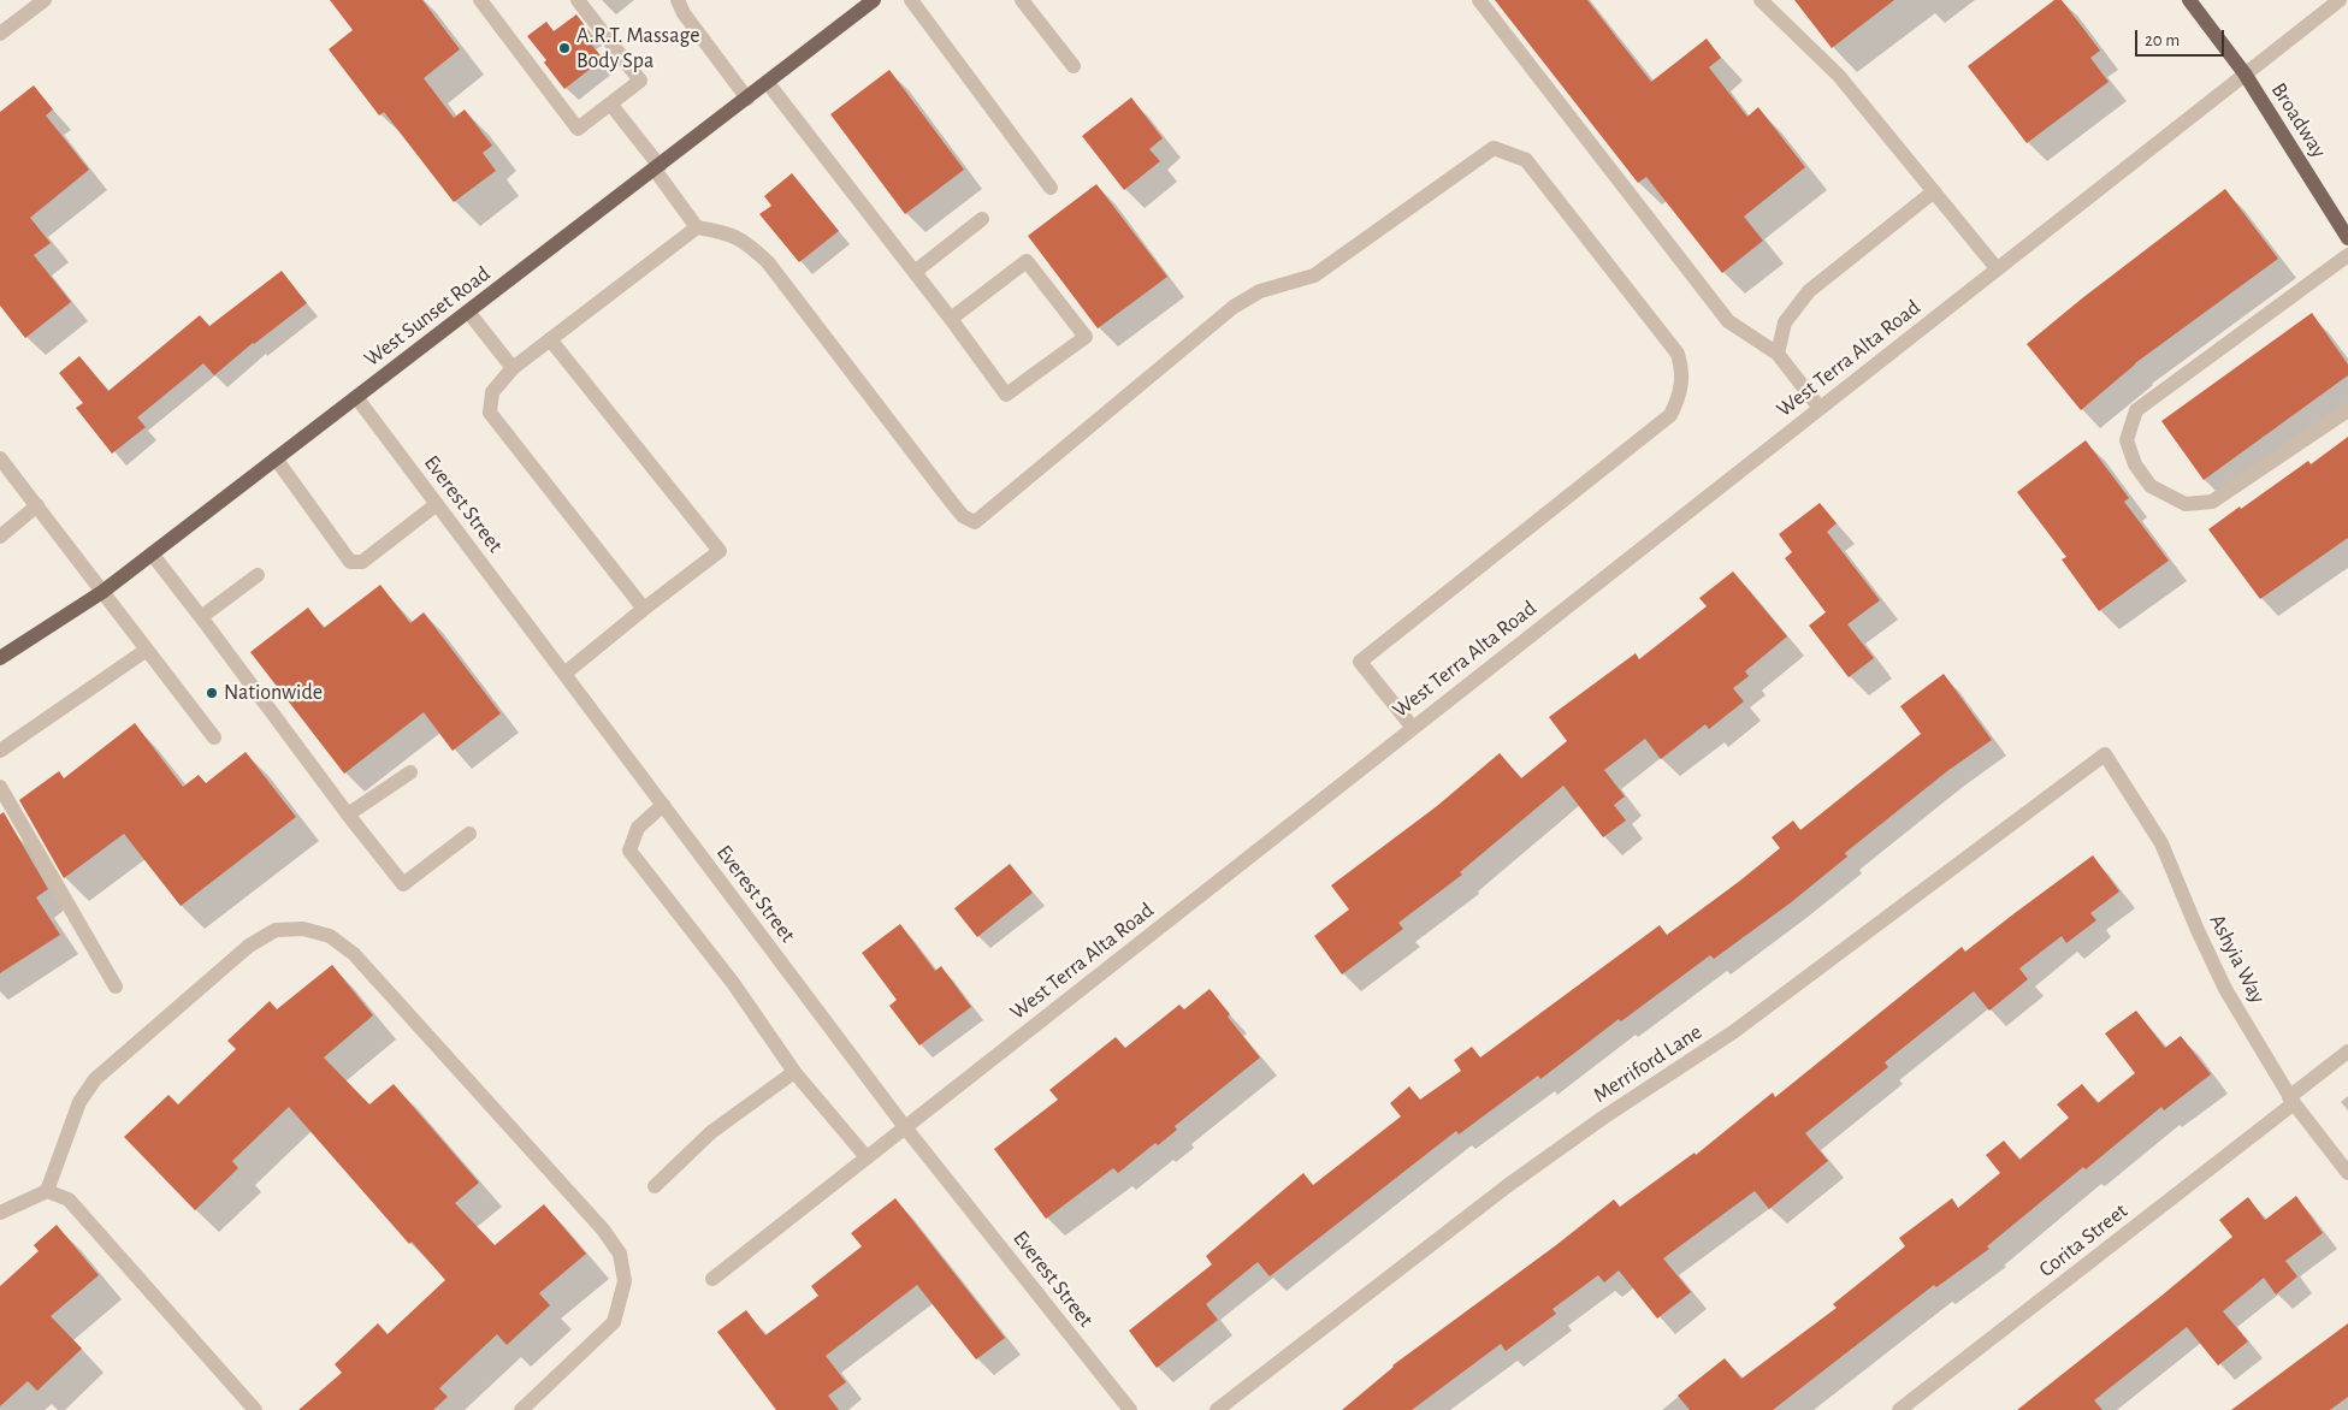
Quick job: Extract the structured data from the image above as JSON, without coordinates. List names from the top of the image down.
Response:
{
  "streets": {
    "main road": ["Broadway", "West Sunset Road"],
    "street": [
      "West Terra Alta Road",
      "Everest Street",
      "Ashyia Way",
      "Merriford Lane",
      "Corita Street"
    ]
  },
  "crossings": [
    ["Broadway", "West Terra Alta Road"],
    ["West Sunset Road", "Everest Street"],
    ["West Terra Alta Road", "Everest Street"],
    ["Ashyia Way", "Merriford Lane"],
    ["Ashyia Way", "Corita Street"]
  ],
  "places": ["A.R.T. Massage Body Spa", "Nationwide"],
  "scale_bar": "20 m"
}
